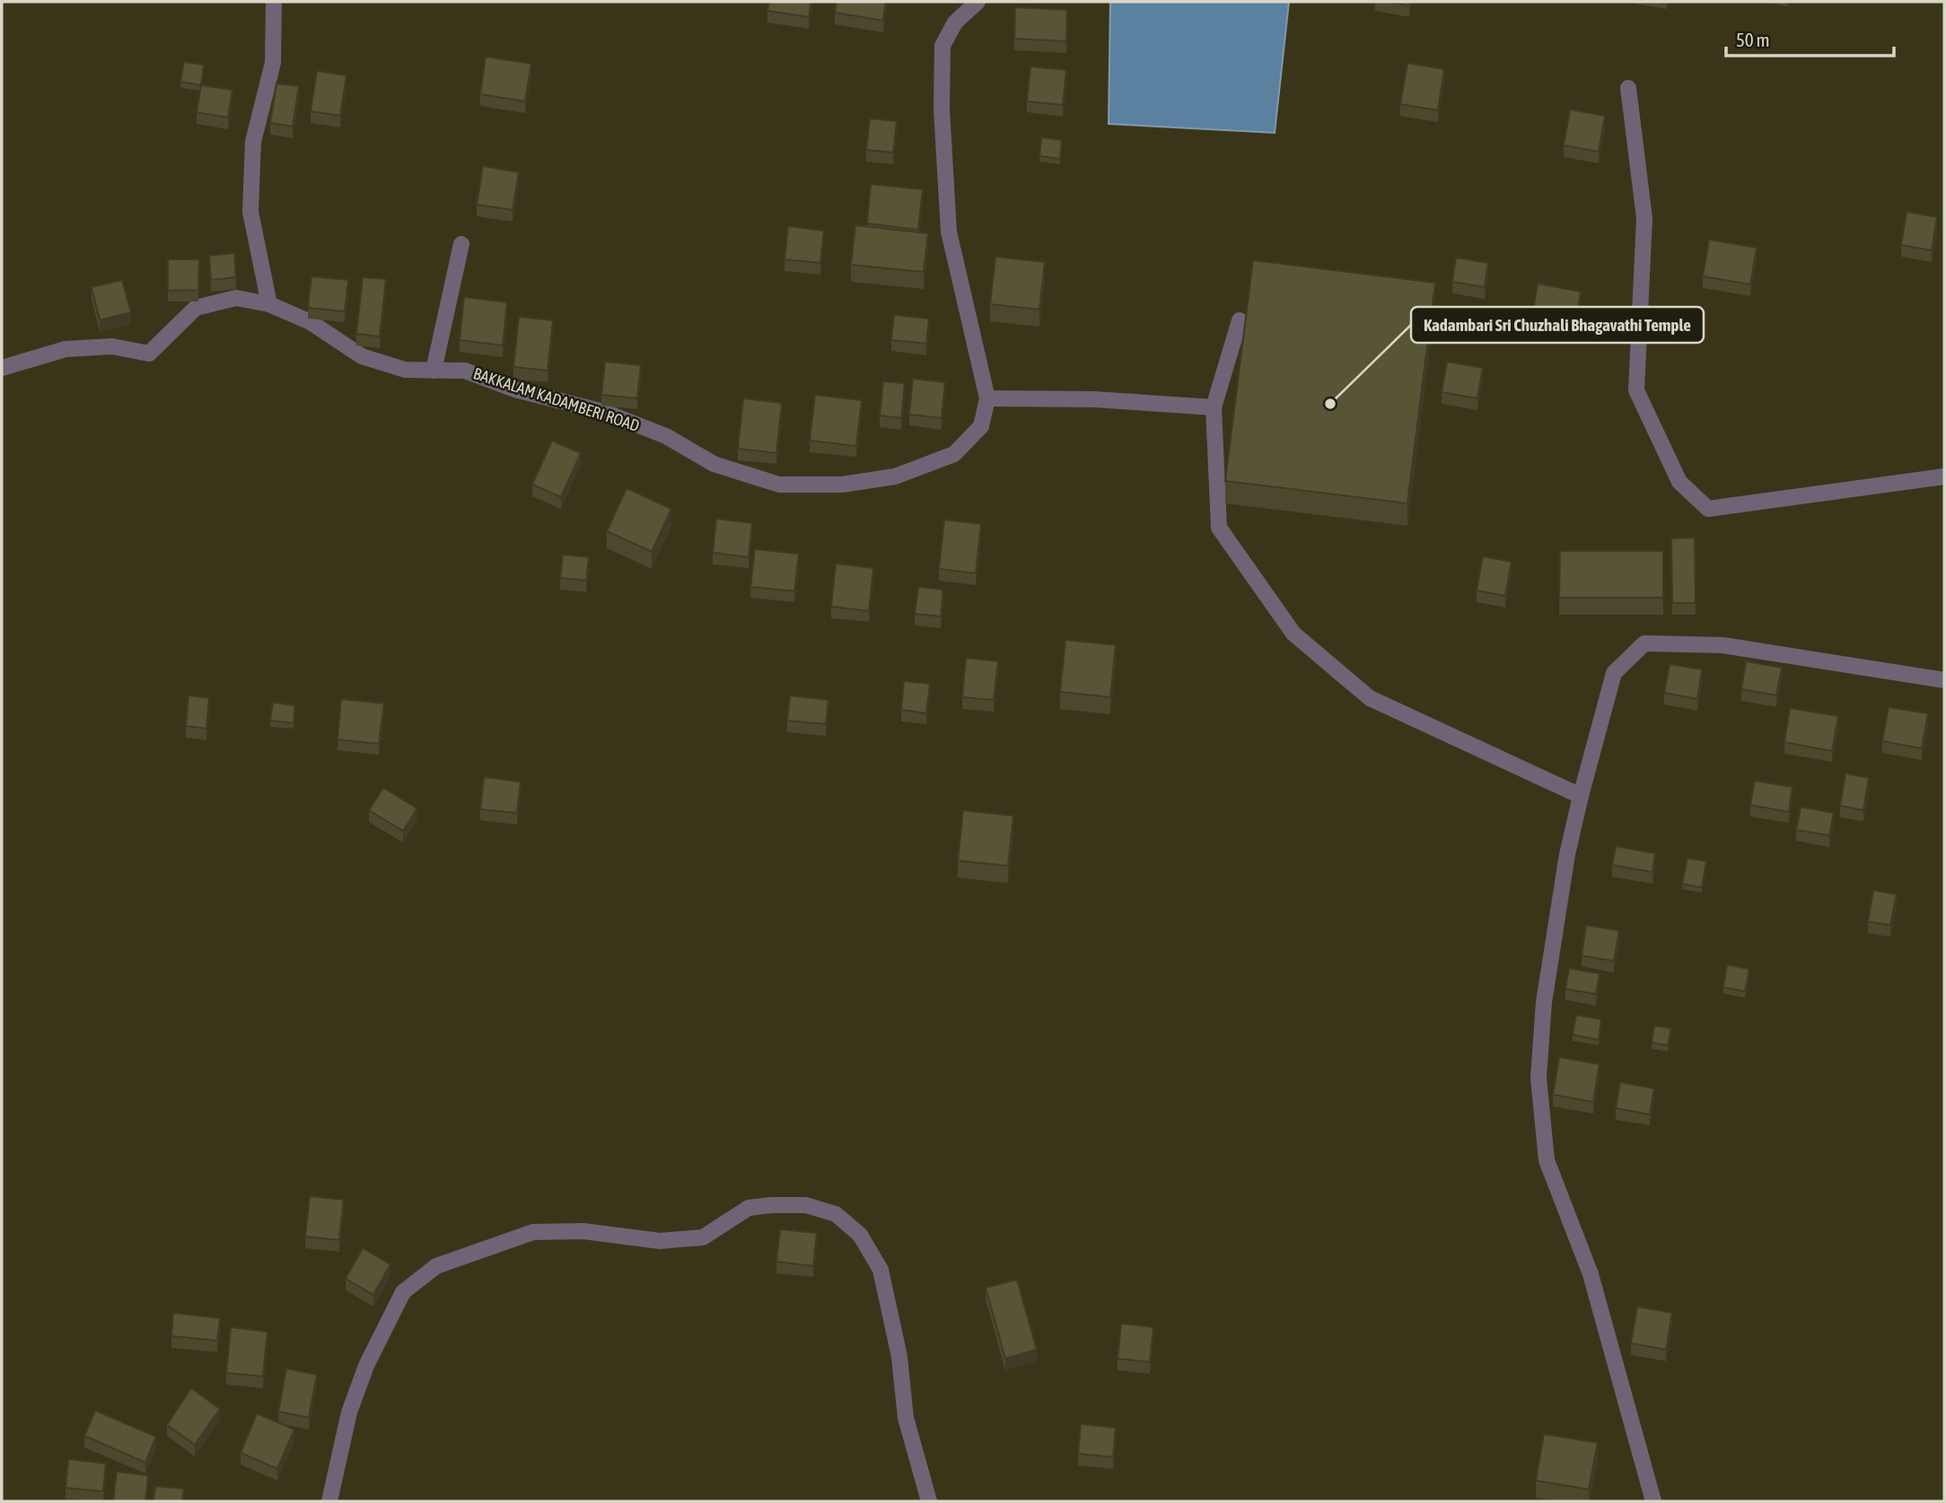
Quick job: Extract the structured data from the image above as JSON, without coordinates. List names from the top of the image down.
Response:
{
  "streets": {
    "street": ["BAKKALAM KADAMBERI ROAD"]
  },
  "places": ["Kadambari Sri Chuzhali Bhagavathi Temple"],
  "scale_bar": "50 m"
}
